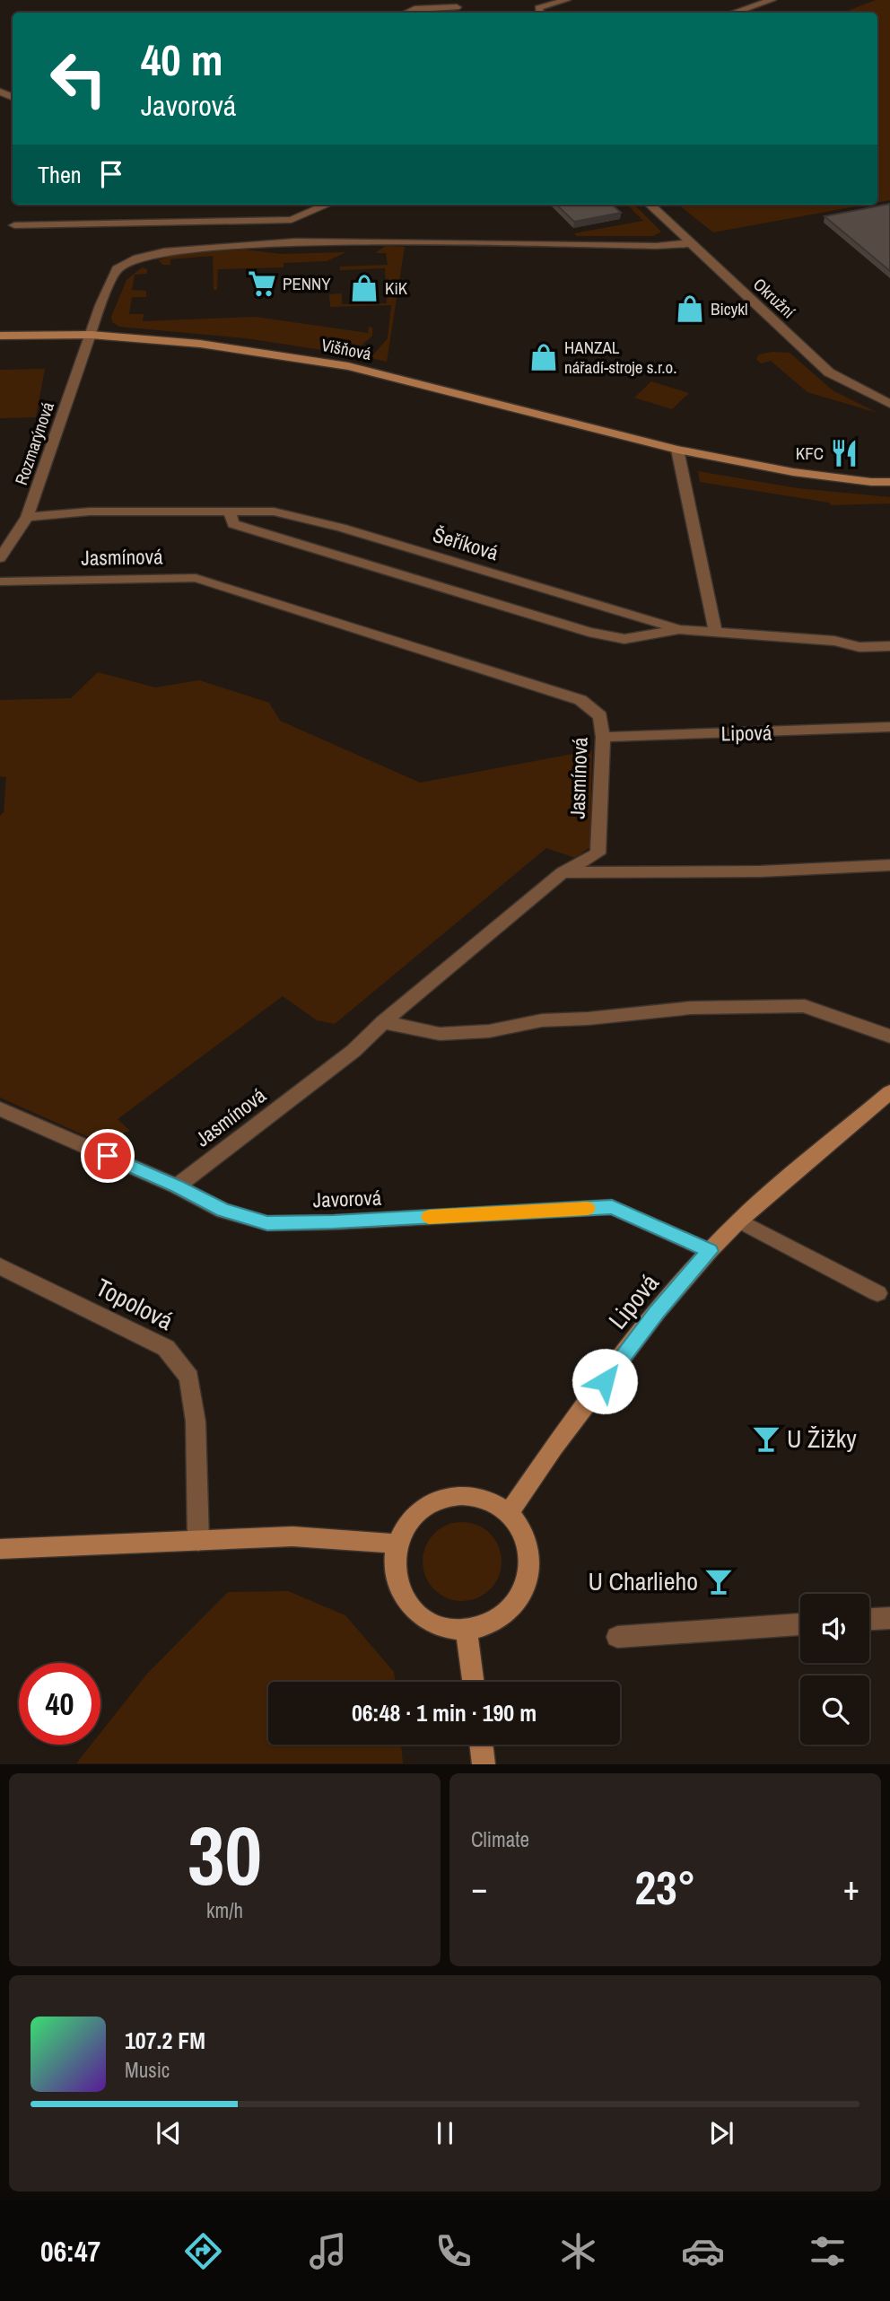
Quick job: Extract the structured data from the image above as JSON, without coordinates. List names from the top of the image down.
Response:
{
  "streets": {
    "street": [
      "Okružní",
      "Višňová",
      "Rozmarýnová",
      "Šeříková",
      "Jasmínová",
      "Lipová",
      "Javorová",
      "Topolová"
    ]
  },
  "crossings": [
    ["Okružní", "Rozmarýnová"],
    ["Višňová", "Rozmarýnová"],
    ["Rozmarýnová", "Šeříková"],
    ["Jasmínová", "Lipová"],
    ["Jasmínová", "Javorová"],
    ["Lipová", "Javorová"]
  ],
  "places": {
    "supermarket": ["PENNY"],
    "shop": ["KiK", "Bicykl", "HANZAL nářadí-stroje s.r.o."],
    "restaurant": ["KFC"],
    "bar": ["U Žižky", "U Charlieho"]
  },
  "page": {
    "turn": ["40 m", "Javorová"],
    "then": "Then",
    "limit": "40",
    "trip": "06:48 · 1 min · 190 m",
    "tile": [
      ["30", "km/h"],
      "Climate"
    ],
    "heat": ["−", "23°", "+"],
    "song": ["107.2 FM", "Music"],
    "tabs": "06:47"
  }
}
